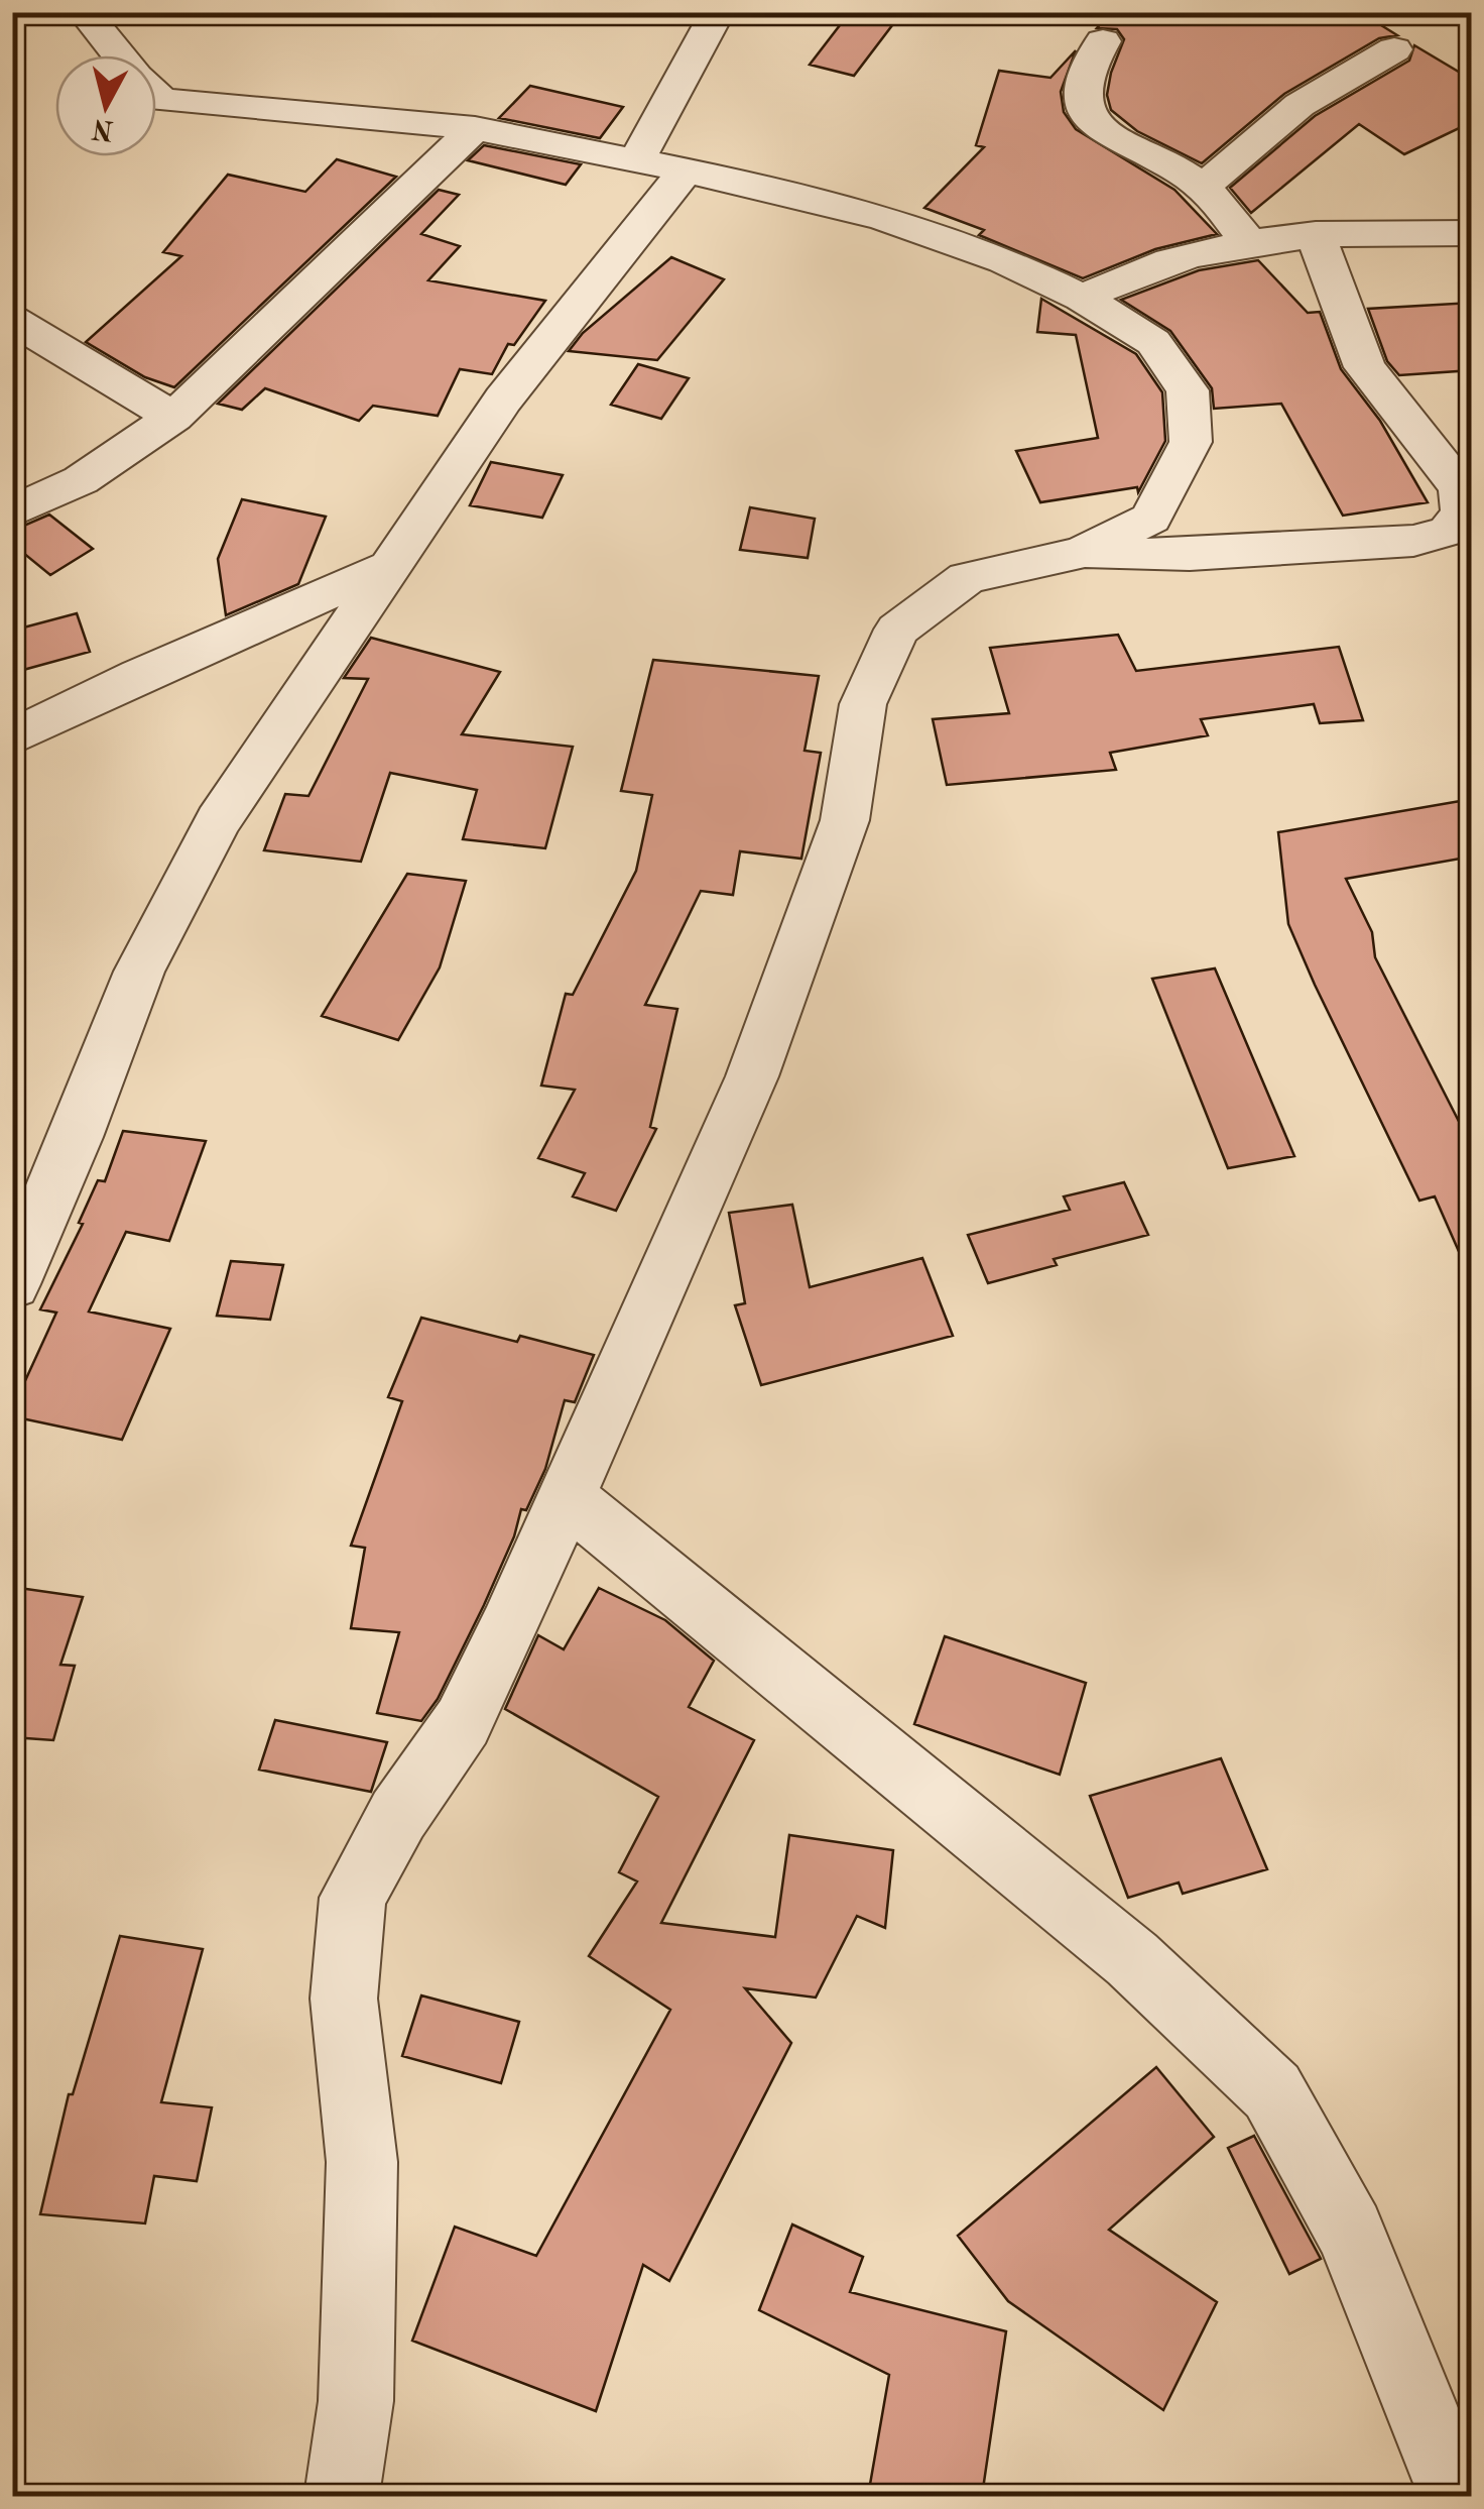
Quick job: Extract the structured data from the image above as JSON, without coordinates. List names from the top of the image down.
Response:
{
  "north": "bottom"
}
